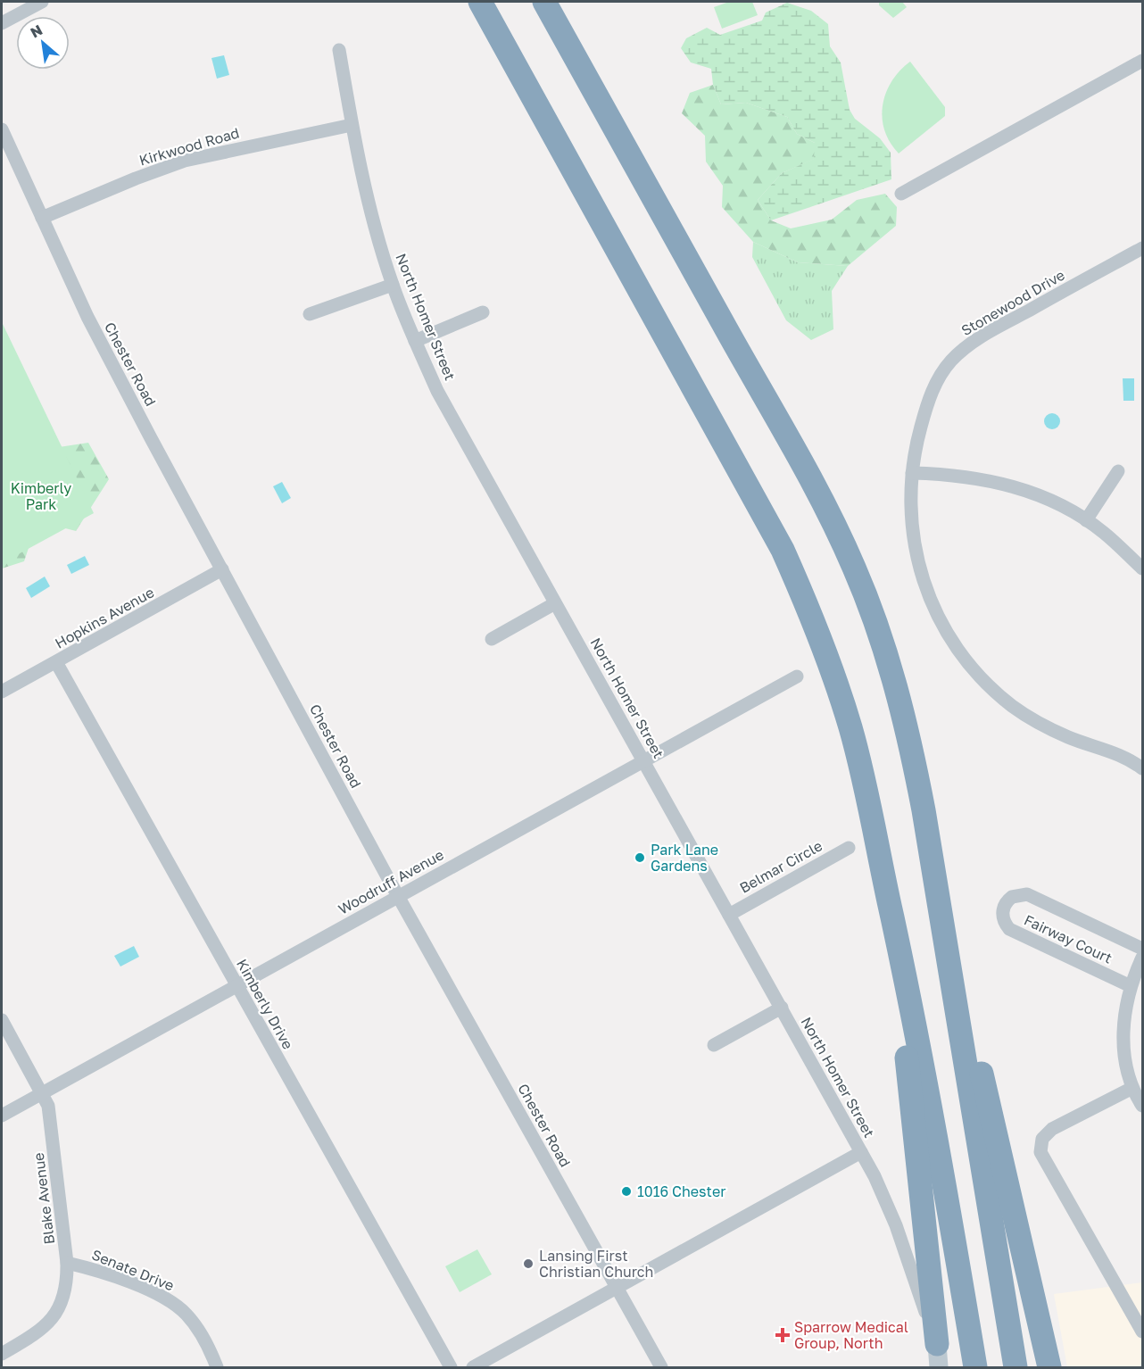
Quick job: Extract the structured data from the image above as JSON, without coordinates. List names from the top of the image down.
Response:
{
  "streets": {
    "street": [
      "Kirkwood Road",
      "Stonewood Drive",
      "North Homer Street",
      "Chester Road",
      "Hopkins Avenue",
      "Belmar Circle",
      "Woodruff Avenue",
      "Fairway Court",
      "Kimberly Drive",
      "Blake Avenue",
      "Senate Drive"
    ]
  },
  "crossings": [
    ["Kirkwood Road", "North Homer Street"],
    ["Kirkwood Road", "Chester Road"],
    ["North Homer Street", "Belmar Circle"],
    ["North Homer Street", "Woodruff Avenue"],
    ["Chester Road", "Hopkins Avenue"],
    ["Chester Road", "Woodruff Avenue"],
    ["Hopkins Avenue", "Kimberly Drive"],
    ["Woodruff Avenue", "Kimberly Drive"],
    ["Woodruff Avenue", "Blake Avenue"],
    ["Blake Avenue", "Senate Drive"]
  ],
  "parks": ["Kimberly Park"],
  "places": {
    "other": ["Park Lane Gardens", "1016 Chester", "Lansing First Christian Church"],
    "health": ["Sparrow Medical Group, North"]
  },
  "north": "top left"
}
